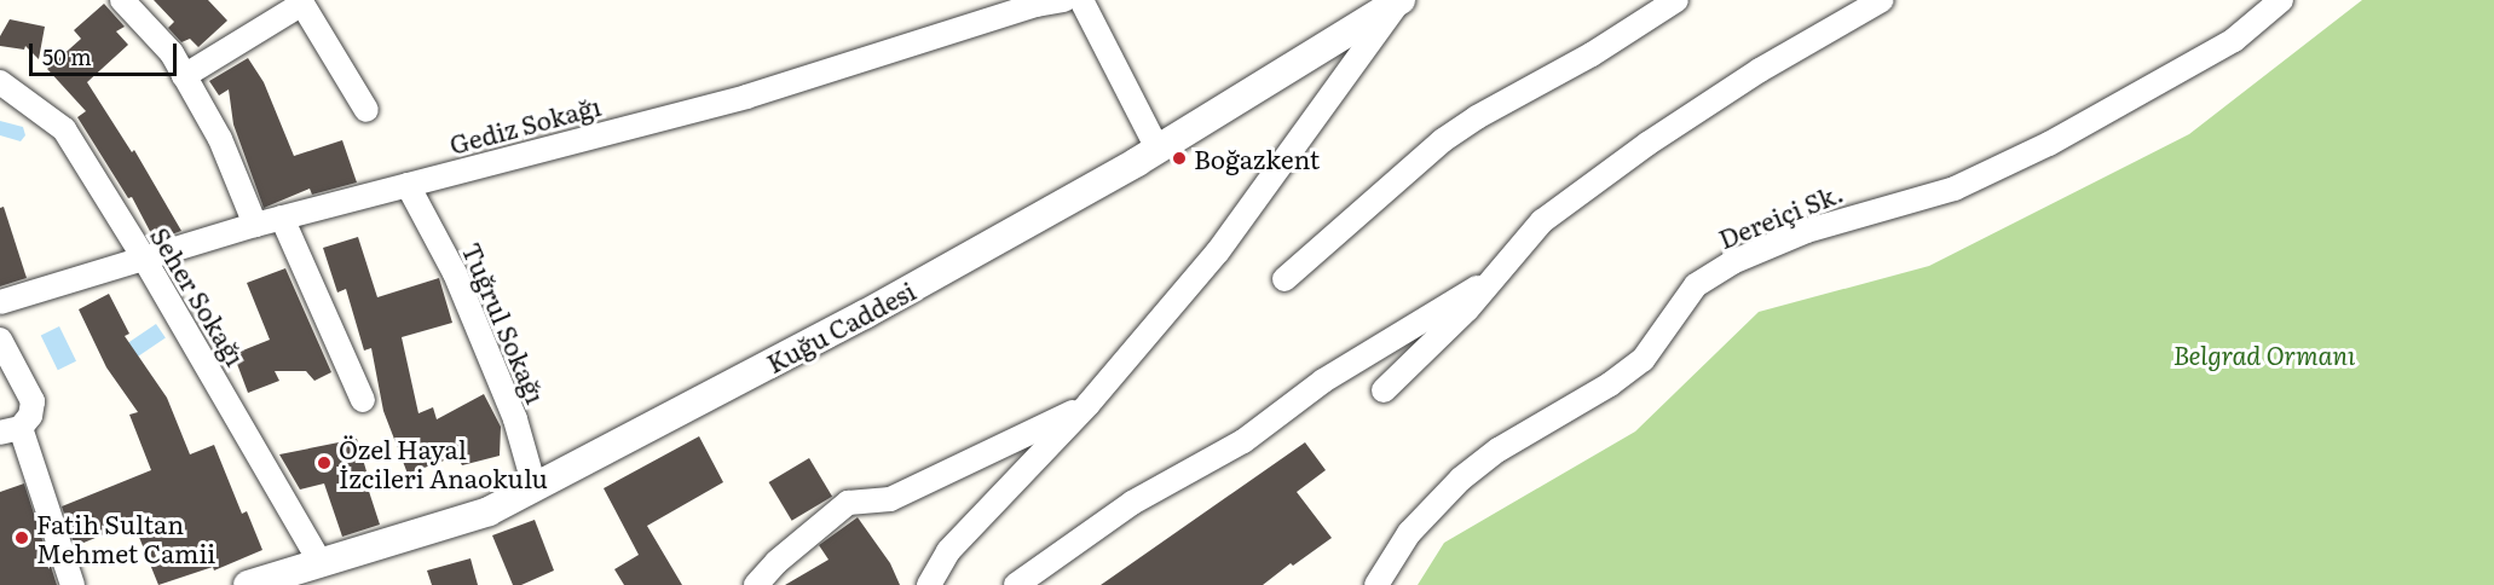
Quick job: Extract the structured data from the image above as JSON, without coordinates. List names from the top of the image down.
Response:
{
  "streets": {
    "street": [
      "Gediz Sokağı",
      "Dereiçi Sk.",
      "Seher Sokağı",
      "Tuğrul Sokağı",
      "Kuğu Caddesi"
    ]
  },
  "crossings": [
    ["Gediz Sokağı", "Seher Sokağı"],
    ["Gediz Sokağı", "Tuğrul Sokağı"],
    ["Seher Sokağı", "Kuğu Caddesi"],
    ["Tuğrul Sokağı", "Kuğu Caddesi"]
  ],
  "parks": ["Belgrad Ormanı"],
  "places": ["Boğazkent", "Özel Hayal İzcileri Anaokulu", "Fatih Sultan Mehmet Camii"],
  "scale_bar": "50 m"
}
